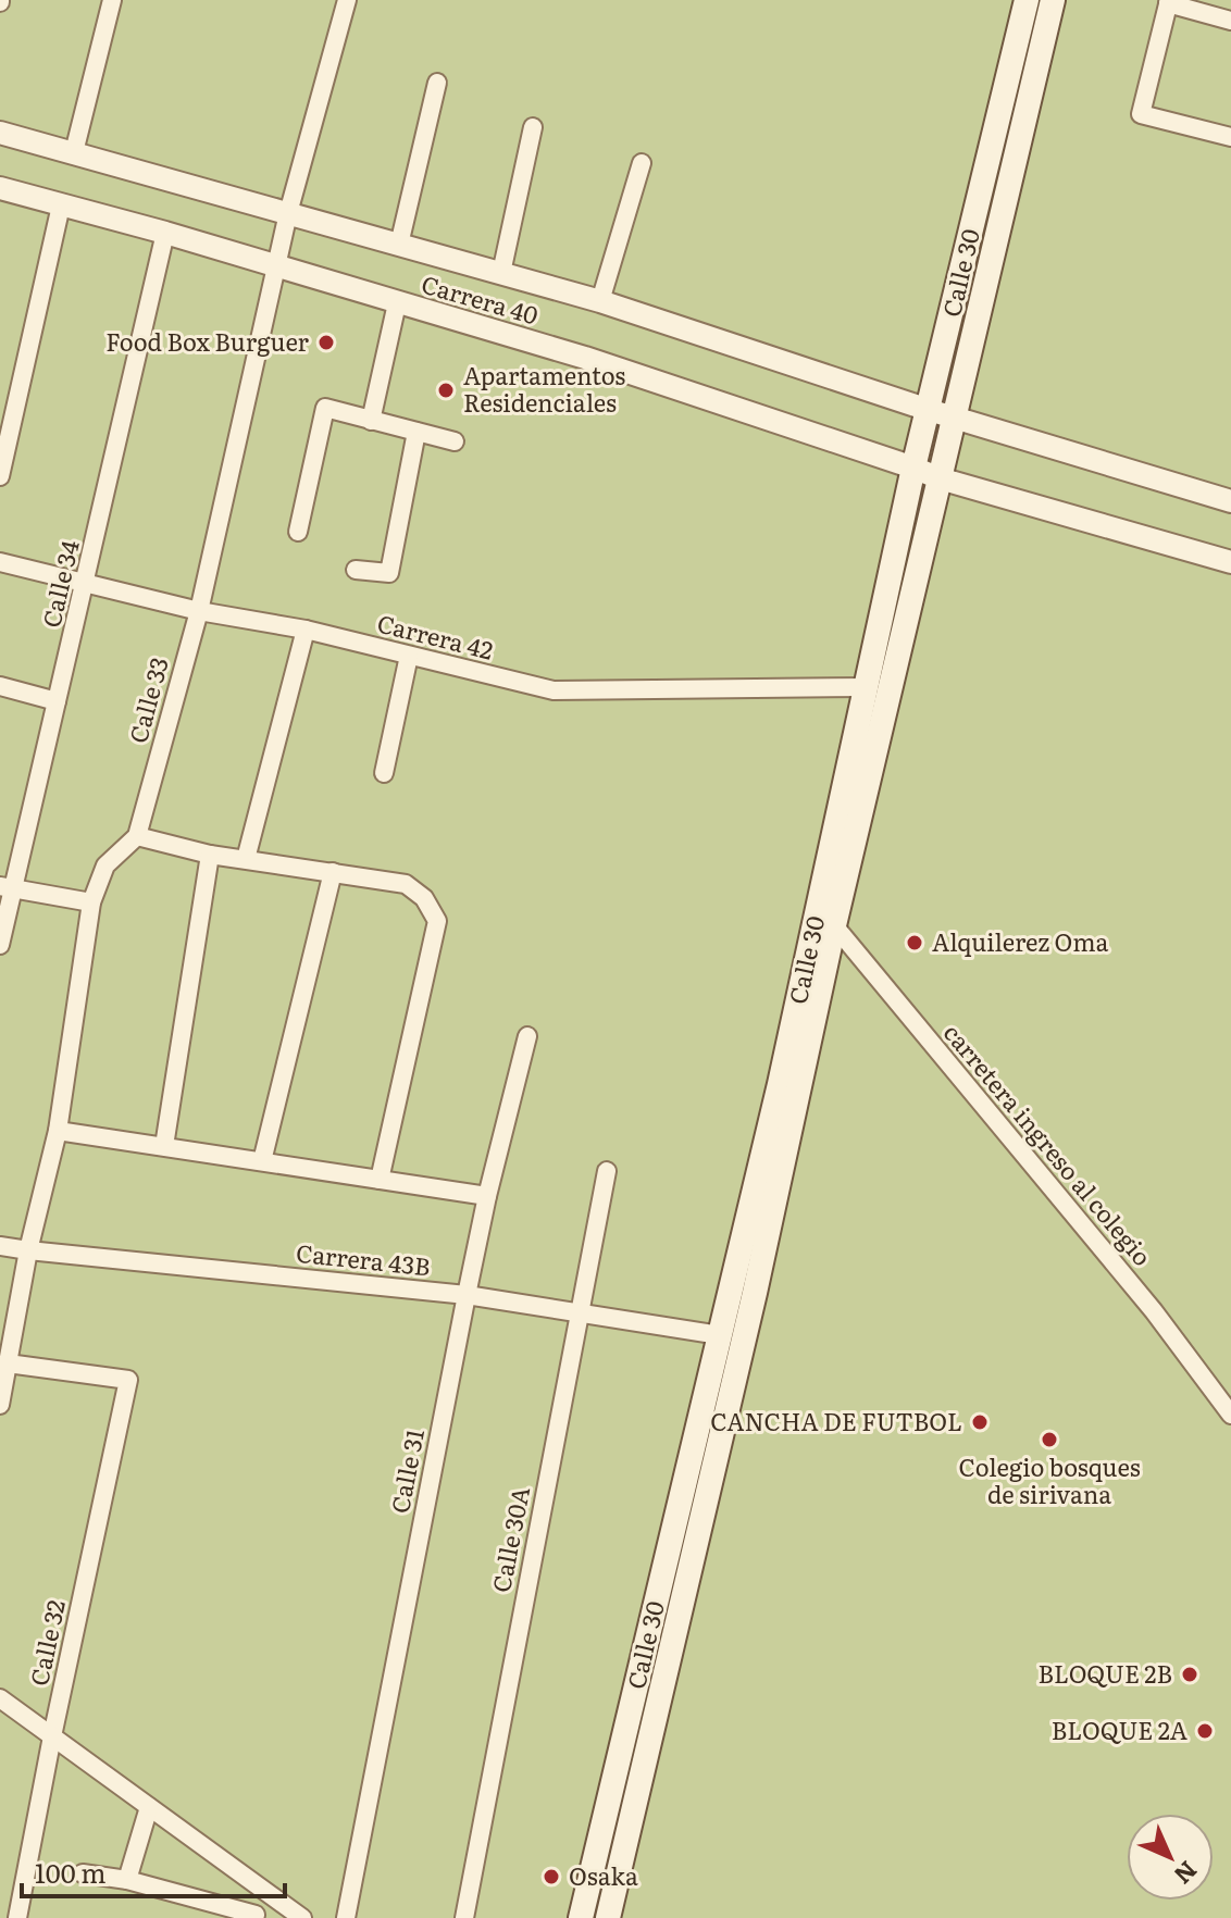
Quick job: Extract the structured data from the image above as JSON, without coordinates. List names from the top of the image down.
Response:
{
  "streets": {
    "main road": ["Calle 30"],
    "street": [
      "Carrera 40",
      "Calle 34",
      "Carrera 42",
      "Calle 33",
      "carretera ingreso al colegio",
      "Carrera 43B",
      "Calle 31",
      "Calle 30A",
      "Calle 32"
    ]
  },
  "crossings": [
    ["Calle 30", "Carrera 40"],
    ["Calle 30", "Carrera 42"],
    ["Calle 30", "carretera ingreso al colegio"],
    ["Calle 30", "Carrera 43B"],
    ["Carrera 40", "Calle 34"],
    ["Carrera 40", "Calle 33"],
    ["Calle 34", "Carrera 42"],
    ["Carrera 42", "Calle 33"],
    ["Carrera 43B", "Calle 31"],
    ["Carrera 43B", "Calle 30A"]
  ],
  "places": [
    "Food Box Burguer",
    "Apartamentos Residenciales",
    "Alquilerez Oma",
    "CANCHA DE FUTBOL",
    "Colegio bosques de sirivana",
    "BLOQUE 2B",
    "BLOQUE 2A",
    "Osaka"
  ],
  "scale_bar": "100 m",
  "north": "bottom right"
}
